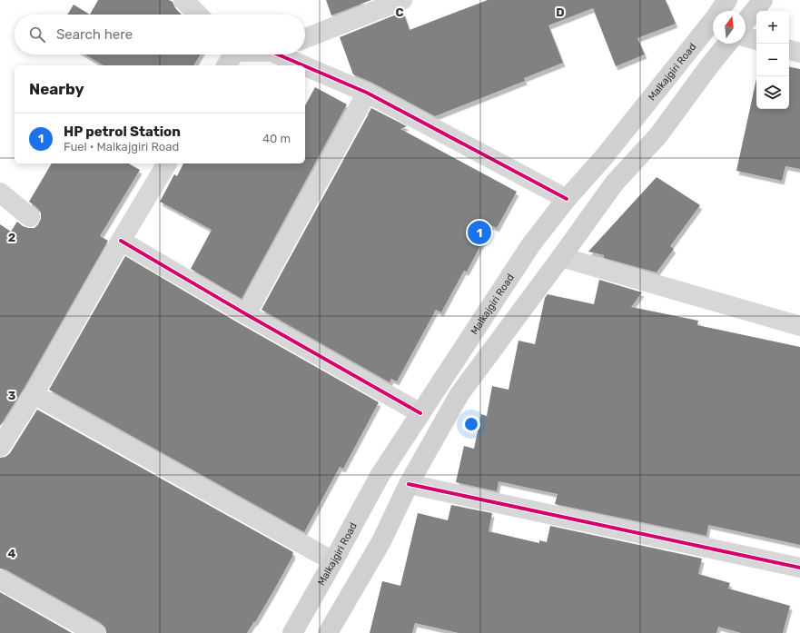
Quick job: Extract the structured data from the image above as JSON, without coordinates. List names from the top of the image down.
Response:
{
  "streets": {
    "main road": ["Malkajgiri Road"]
  },
  "north": "top",
  "page": {
    "map_buttons": ["+", "−"],
    "search": "Search here",
    "heading": "Nearby",
    "list": [
      {
        "mark": "1",
        "name": "HP petrol Station",
        "note": "Fuel · Malkajgiri Road",
        "value": "40 m"
      }
    ],
    "pins": "1"
  },
  "grid": {
    "columns": ["C", "D"],
    "rows": ["2", "3", "4"]
  }
}
